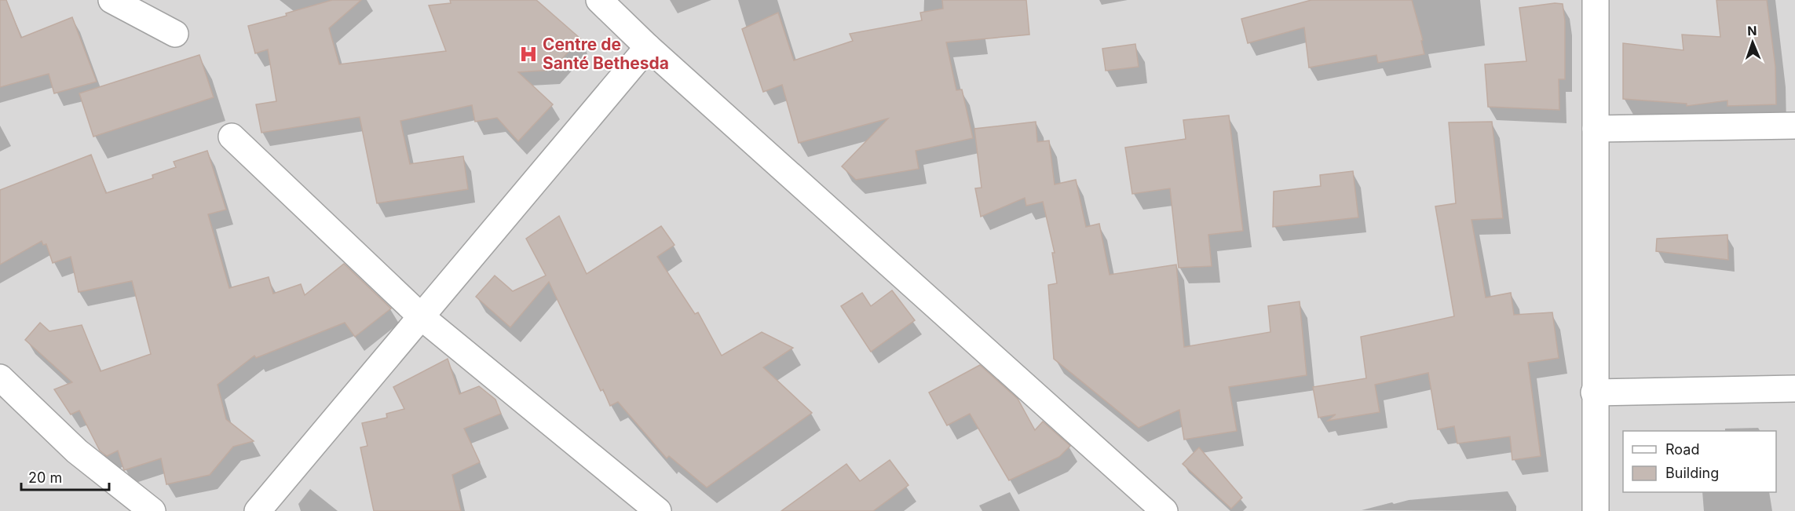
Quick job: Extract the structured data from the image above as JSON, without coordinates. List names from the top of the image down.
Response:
{
  "places": {
    "hospital": ["Centre de Santé Bethesda"]
  },
  "legend": ["Road", "Building"],
  "scale_bar": "20 m",
  "north": "top"
}
